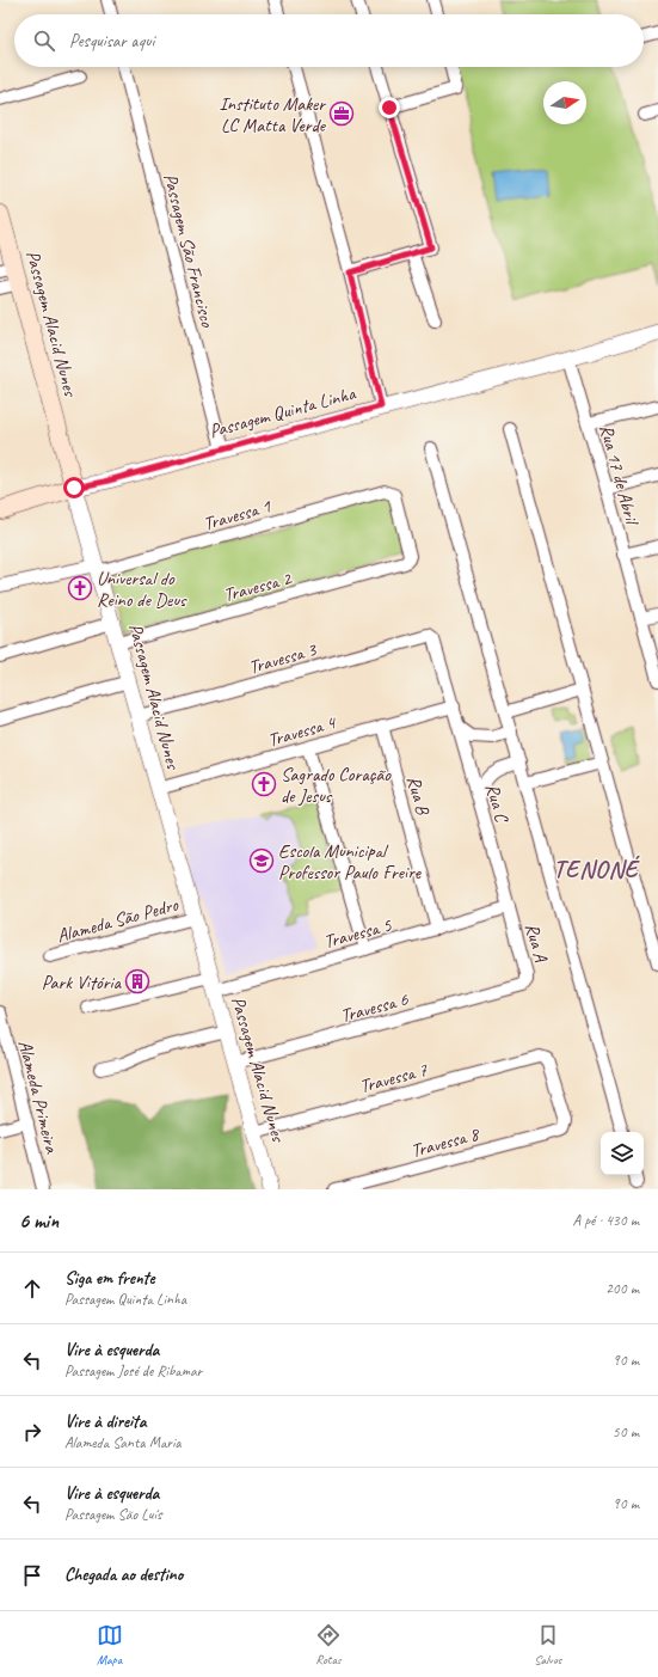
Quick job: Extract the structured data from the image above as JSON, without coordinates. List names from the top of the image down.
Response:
{
  "streets": {
    "main road": ["Passagem Alacid Nunes", "Passagem Quinta Linha"],
    "street": [
      "Passagem São Francisco",
      "Rua 17 de Abril",
      "Travessa 1",
      "Travessa 2",
      "Travessa 3",
      "Travessa 4",
      "Rua B",
      "Rua C",
      "Alameda São Pedro",
      "Travessa 5",
      "Rua A",
      "Travessa 6",
      "Travessa 7",
      "Alameda Primeira",
      "Travessa 8"
    ]
  },
  "crossings": [
    ["Passagem São Francisco", "Passagem Quinta Linha"],
    ["Passagem Alacid Nunes", "Passagem Quinta Linha"],
    ["Passagem Alacid Nunes", "Travessa 1"],
    ["Passagem Alacid Nunes", "Travessa 2"],
    ["Passagem Alacid Nunes", "Travessa 3"],
    ["Passagem Alacid Nunes", "Travessa 4"],
    ["Passagem Alacid Nunes", "Alameda São Pedro"],
    ["Passagem Alacid Nunes", "Travessa 5"],
    ["Passagem Alacid Nunes", "Travessa 6"],
    ["Passagem Alacid Nunes", "Travessa 7"],
    ["Passagem Quinta Linha", "Rua 17 de Abril"],
    ["Travessa 1", "Travessa 2"],
    ["Travessa 3", "Rua C"],
    ["Travessa 4", "Rua B"],
    ["Travessa 4", "Rua C"],
    ["Rua B", "Travessa 5"],
    ["Rua C", "Travessa 5"],
    ["Rua C", "Rua A"],
    ["Travessa 5", "Rua A"],
    ["Rua A", "Travessa 6"],
    ["Travessa 7", "Travessa 8"]
  ],
  "districts": ["TENONÉ"],
  "places": {
    "office": ["Instituto Maker LC Matta Verde"],
    "church": ["Universal do Reino de Deus", "Sagrado Coração de Jesus"],
    "school or university": ["Escola Municipal Professor Paulo Freire"],
    "building": ["Park Vitória"]
  },
  "north": "right",
  "page": {
    "search": "Pesquisar aqui",
    "heading": ["6 min", "A pé · 430 m"],
    "list": [
      ["Siga em frente", "Passagem Quinta Linha", "200 m"],
      ["Vire à esquerda", "Passagem José de Ribamar", "90 m"],
      ["Vire à direita", "Alameda Santa Maria", "50 m"],
      ["Vire à esquerda", "Passagem São Luís", "90 m"],
      "Chegada ao destino"
    ],
    "nav": ["Mapa", "Rotas", "Salvos"]
  }
}
